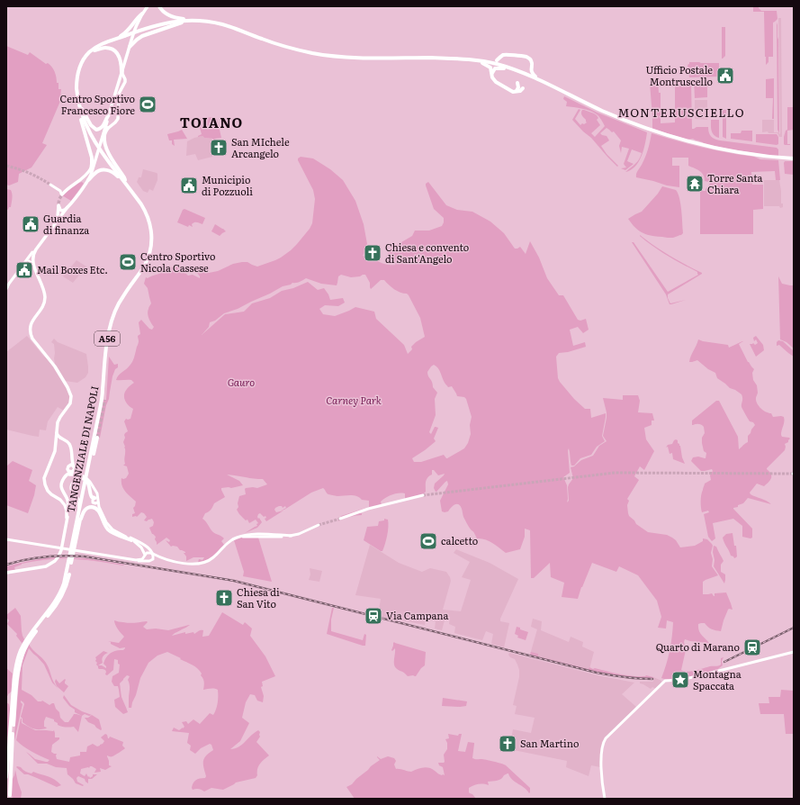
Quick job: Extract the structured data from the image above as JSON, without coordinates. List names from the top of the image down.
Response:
{
  "streets": {
    "highway": ["A56", "TANGENZIALE DI NAPOLI"]
  },
  "districts": ["MONTERUSCIELLO", "TOIANO"],
  "parks": ["Gauro", "Carney Park"],
  "places": {
    "public building": [
      "Ufficio Postale Montruscello",
      "Municipio di Pozzuoli",
      "Guardia di finanza",
      "Mail Boxes Etc."
    ],
    "sports": ["Centro Sportivo Francesco Fiore", "Centro Sportivo Nicola Cassese", "calcetto"],
    "church": [
      "San MIchele Arcangelo",
      "Chiesa e convento di Sant'Angelo",
      "Chiesa di San Vito",
      "San Martino"
    ],
    "temple": ["Torre Santa Chiara"],
    "station": ["Via Campana", "Quarto di Marano"],
    "place": ["Montagna Spaccata"]
  }
}
